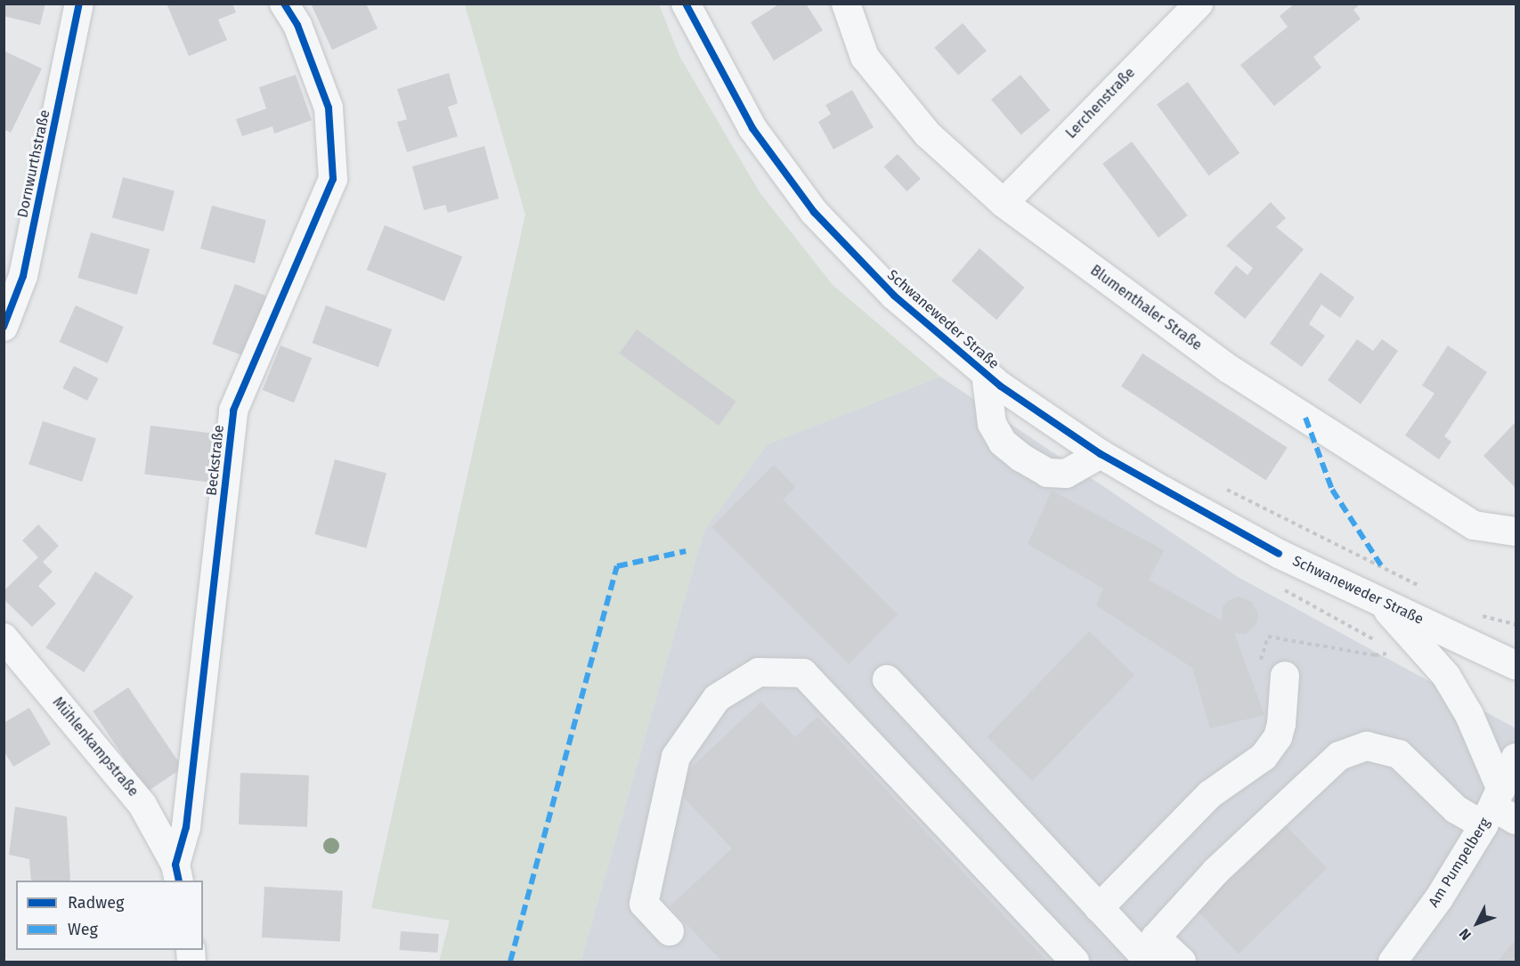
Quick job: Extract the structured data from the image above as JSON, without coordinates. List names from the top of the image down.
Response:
{
  "streets": {
    "street": [
      "Lerchenstraße",
      "Dornwurthstraße",
      "Blumenthaler Straße",
      "Schwaneweder Straße",
      "Beckstraße",
      "Mühlenkampstraße",
      "Am Pumpelberg"
    ]
  },
  "crossings": [
    ["Lerchenstraße", "Blumenthaler Straße"],
    ["Beckstraße", "Mühlenkampstraße"]
  ],
  "legend": ["Radweg", "Weg"],
  "north": "bottom left"
}
